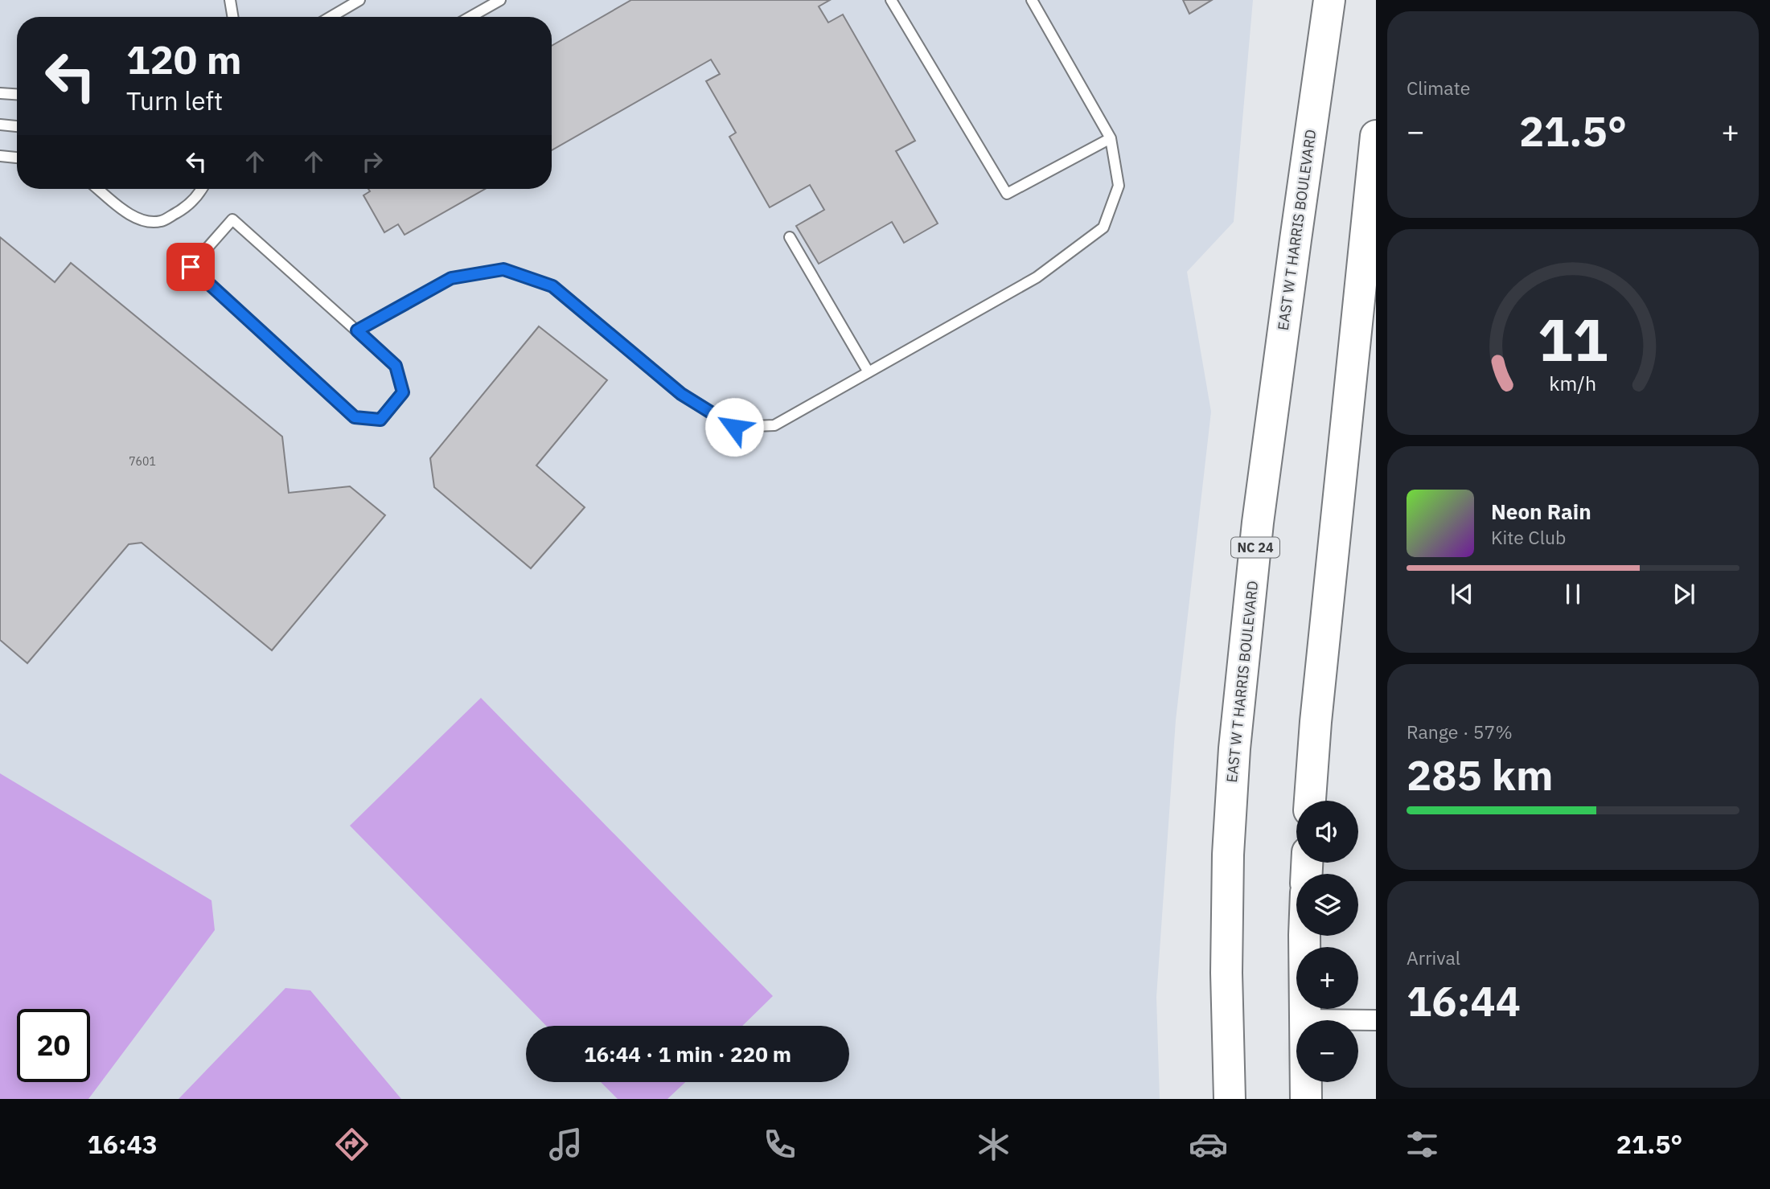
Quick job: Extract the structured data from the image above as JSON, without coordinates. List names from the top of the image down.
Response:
{
  "streets": {
    "main road": ["EAST W T HARRIS BOULEVARD", "NC 24"]
  },
  "house_numbers": ["7601"],
  "page": {
    "tile": [
      "Climate",
      ["Range · 57%", "285 km"],
      ["Arrival", "16:44"]
    ],
    "turn": ["120 m", "Turn left"],
    "heat": ["−", "21.5°", "+"],
    "song": ["Neon Rain", "Kite Club"],
    "map_buttons": ["+", "−"],
    "limit": "20",
    "trip": "16:44 · 1 min · 220 m",
    "tabs": ["16:43", "21.5°"],
    "gauge": ["11", "km/h"]
  }
}
